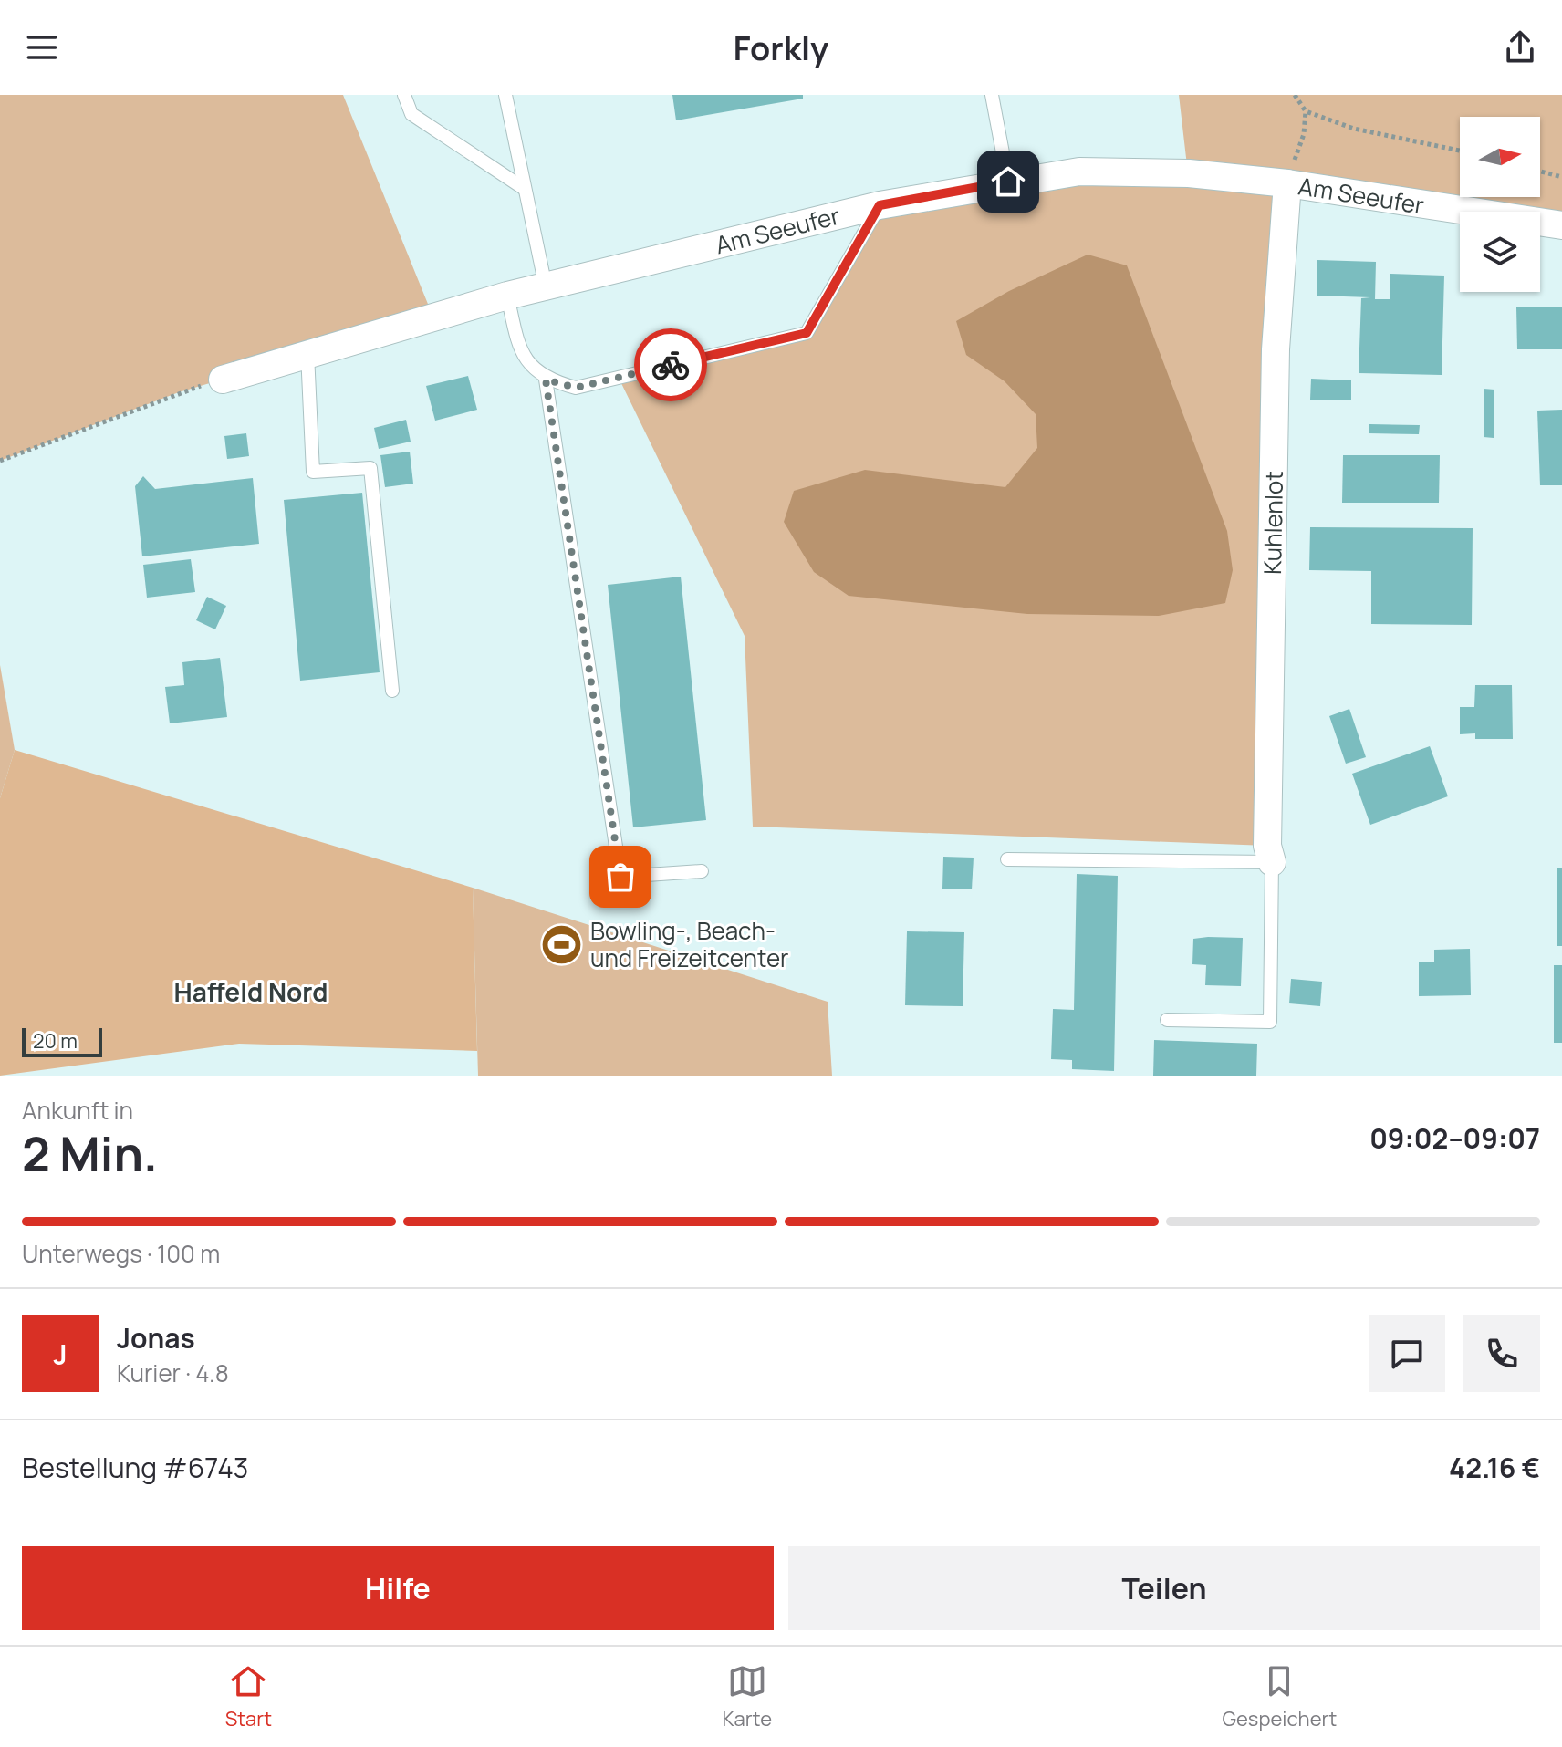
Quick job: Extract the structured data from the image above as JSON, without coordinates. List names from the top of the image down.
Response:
{
  "streets": {
    "street": ["Am Seeufer", "Kuhlenlot"]
  },
  "crossings": [
    ["Am Seeufer", "Kuhlenlot"]
  ],
  "districts": ["Haffeld Nord"],
  "places": {
    "sports": ["Bowling-, Beach- und Freizeitcenter"]
  },
  "scale_bar": "20 m",
  "north": "right",
  "page": {
    "header": "Forkly",
    "scale": "20 m",
    "heading": ["2 Min.", "Ankunft in", "09:02–09:07"],
    "panel": [
      "Jonas",
      "Kurier · 4.8",
      "Bestellung #6743",
      "42.16 €"
    ],
    "bar": "Unterwegs · 100 m",
    "round": "J",
    "buttons": ["Hilfe", "Teilen"],
    "tabs": ["Start", "Karte", "Gespeichert"]
  }
}
